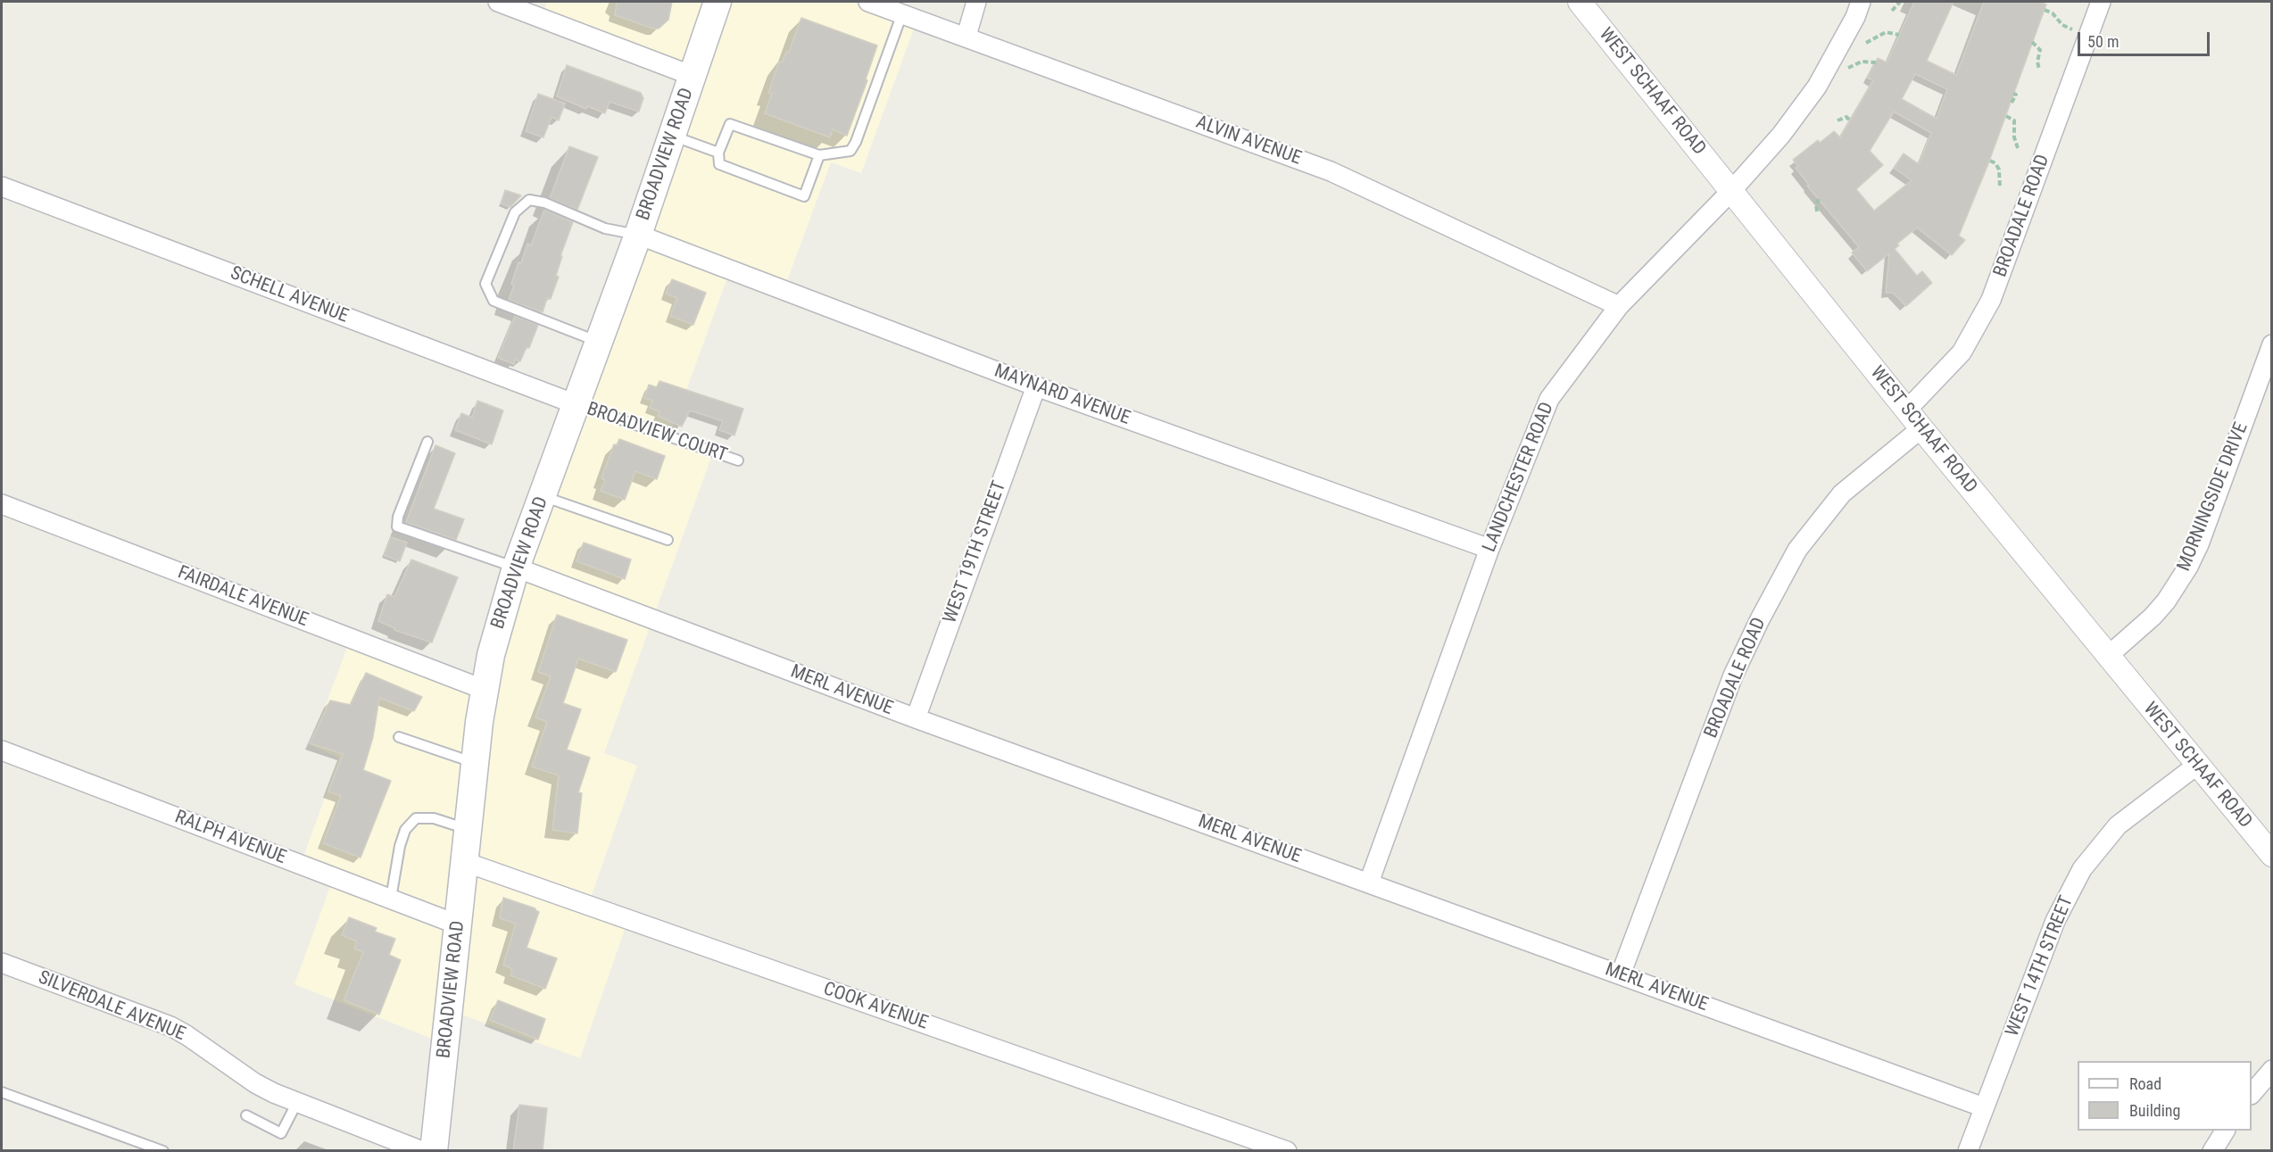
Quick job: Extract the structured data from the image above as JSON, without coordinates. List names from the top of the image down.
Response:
{
  "streets": {
    "main road": ["BROADVIEW ROAD"],
    "street": [
      "WEST SCHAAF ROAD",
      "ALVIN AVENUE",
      "BROADALE ROAD",
      "SCHELL AVENUE",
      "MAYNARD AVENUE",
      "LANDCHESTER ROAD",
      "MORNINGSIDE DRIVE",
      "WEST 19TH STREET",
      "FAIRDALE AVENUE",
      "MERL AVENUE",
      "RALPH AVENUE",
      "WEST 14TH STREET",
      "SILVERDALE AVENUE",
      "COOK AVENUE"
    ],
    "lane": ["BROADVIEW COURT"]
  },
  "crossings": [
    ["WEST SCHAAF ROAD", "BROADALE ROAD"],
    ["WEST SCHAAF ROAD", "LANDCHESTER ROAD"],
    ["WEST SCHAAF ROAD", "MORNINGSIDE DRIVE"],
    ["WEST SCHAAF ROAD", "WEST 14TH STREET"],
    ["ALVIN AVENUE", "LANDCHESTER ROAD"],
    ["BROADVIEW ROAD", "SCHELL AVENUE"],
    ["BROADVIEW ROAD", "MAYNARD AVENUE"],
    ["BROADVIEW ROAD", "BROADVIEW COURT"],
    ["BROADVIEW ROAD", "FAIRDALE AVENUE"],
    ["BROADVIEW ROAD", "MERL AVENUE"],
    ["BROADVIEW ROAD", "RALPH AVENUE"],
    ["BROADVIEW ROAD", "COOK AVENUE"],
    ["BROADALE ROAD", "MERL AVENUE"],
    ["SCHELL AVENUE", "BROADVIEW COURT"],
    ["MAYNARD AVENUE", "LANDCHESTER ROAD"],
    ["MAYNARD AVENUE", "WEST 19TH STREET"],
    ["LANDCHESTER ROAD", "MERL AVENUE"],
    ["WEST 19TH STREET", "MERL AVENUE"],
    ["MERL AVENUE", "WEST 14TH STREET"]
  ],
  "legend": ["Road", "Building"],
  "scale_bar": "50 m"
}
